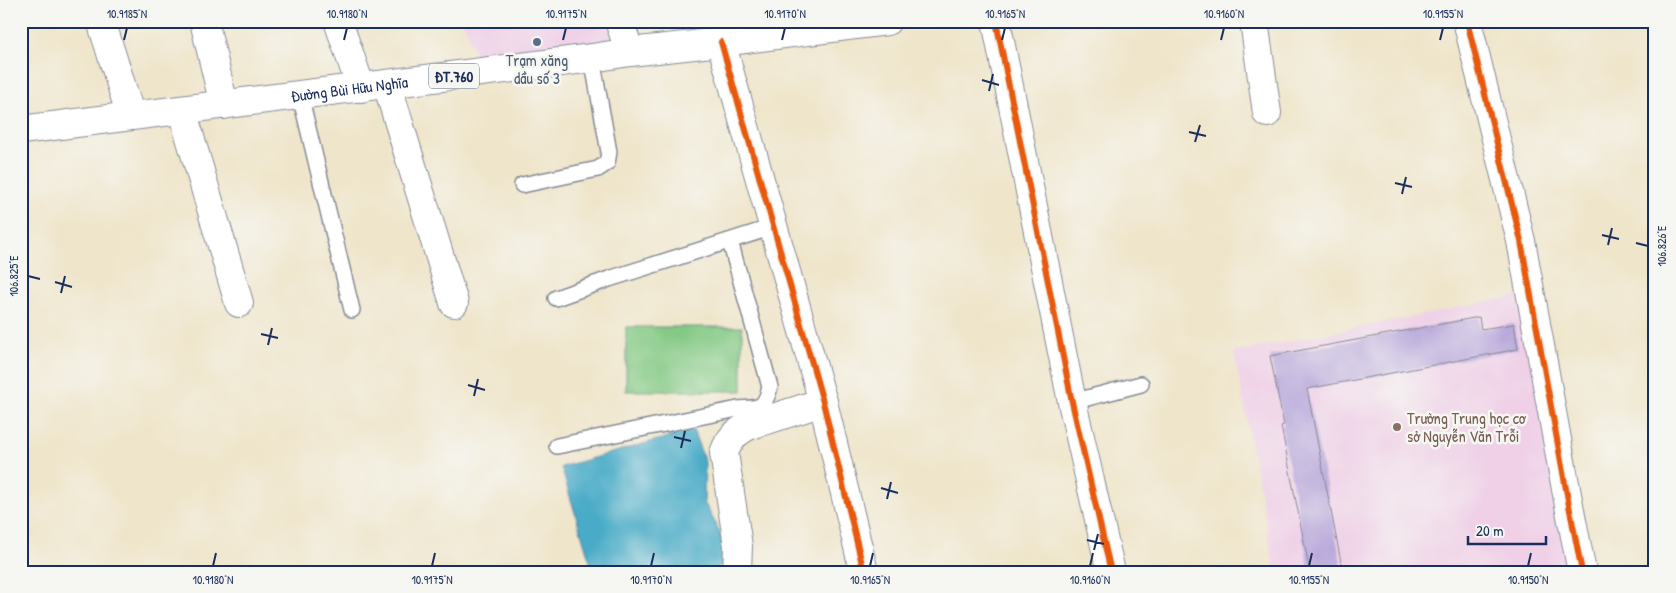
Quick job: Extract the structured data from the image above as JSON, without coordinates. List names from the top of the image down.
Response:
{
  "streets": {
    "street": ["ĐT.760", "Đường Bùi Hữu Nghĩa"]
  },
  "places": ["Trạm xăng dầu số 3", "Trường Trung học cơ sở Nguyễn Văn Trỗi"],
  "scale_bar": "20 m",
  "coordinates": [
    "10.9185°N",
    "10.9180°N",
    "10.9175°N",
    "10.9170°N",
    "10.9165°N",
    "10.9160°N",
    "10.9155°N",
    "106.826°E",
    "106.825°E",
    "10.9150°N"
  ]
}
